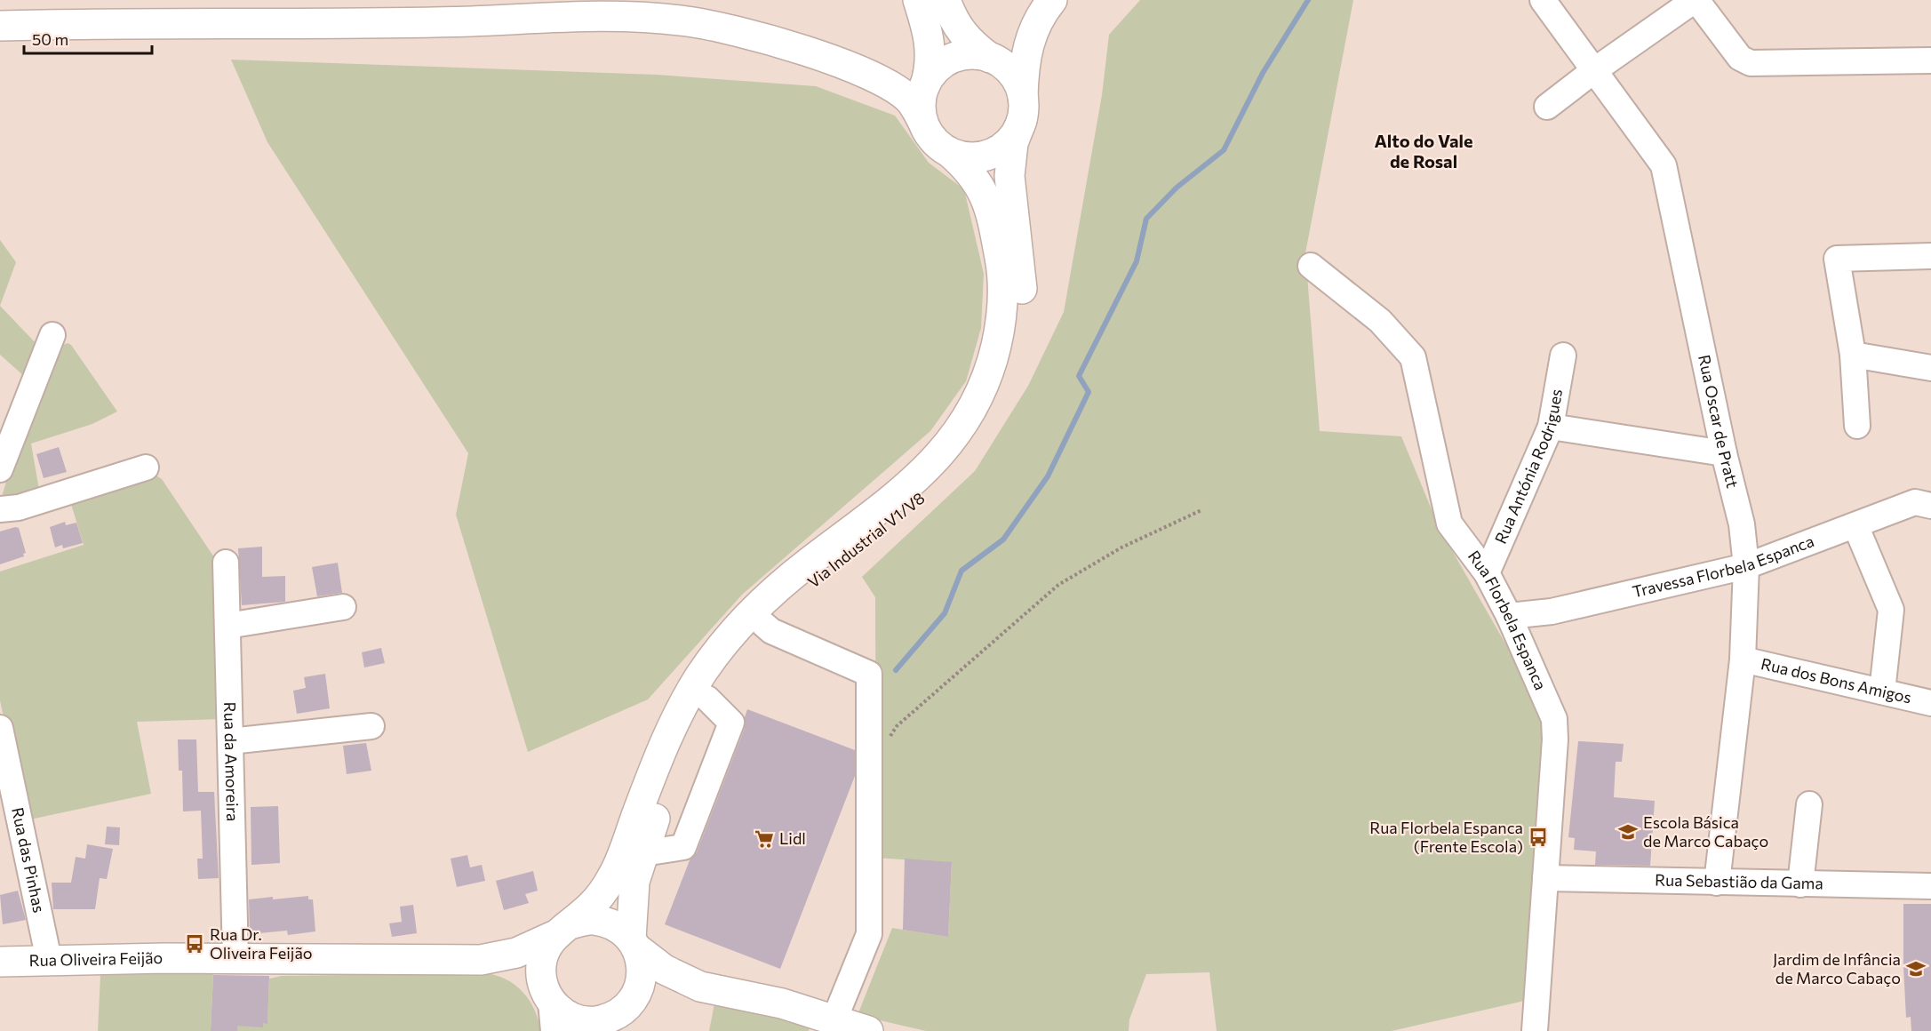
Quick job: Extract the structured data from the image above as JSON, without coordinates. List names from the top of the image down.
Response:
{
  "streets": {
    "main road": ["Via Industrial V1/V8", "Rua Oliveira Feijão"],
    "street": [
      "Rua Oscar de Pratt",
      "Rua Antónia Rodrigues",
      "Travessa Florbela Espanca",
      "Rua Florbela Espanca",
      "Rua dos Bons Amigos",
      "Rua da Amoreira",
      "Rua das Pinhas",
      "Rua Sebastião da Gama"
    ]
  },
  "crossings": [
    ["Rua Oscar de Pratt", "Travessa Florbela Espanca"],
    ["Rua Oscar de Pratt", "Rua dos Bons Amigos"],
    ["Rua Oscar de Pratt", "Rua Sebastião da Gama"],
    ["Rua Antónia Rodrigues", "Rua Florbela Espanca"],
    ["Via Industrial V1/V8", "Rua Oliveira Feijão"],
    ["Travessa Florbela Espanca", "Rua Florbela Espanca"],
    ["Rua Florbela Espanca", "Rua Sebastião da Gama"],
    ["Rua da Amoreira", "Rua Oliveira Feijão"],
    ["Rua das Pinhas", "Rua Oliveira Feijão"]
  ],
  "districts": ["Alto do Vale de Rosal"],
  "places": {
    "school or university": ["Escola Básica de Marco Cabaço", "Jardim de Infância de Marco Cabaço"],
    "bus stop": ["Rua Florbela Espanca (Frente Escola)", "Rua Dr. Oliveira Feijão"],
    "supermarket": ["Lidl"]
  },
  "scale_bar": "50 m"
}
